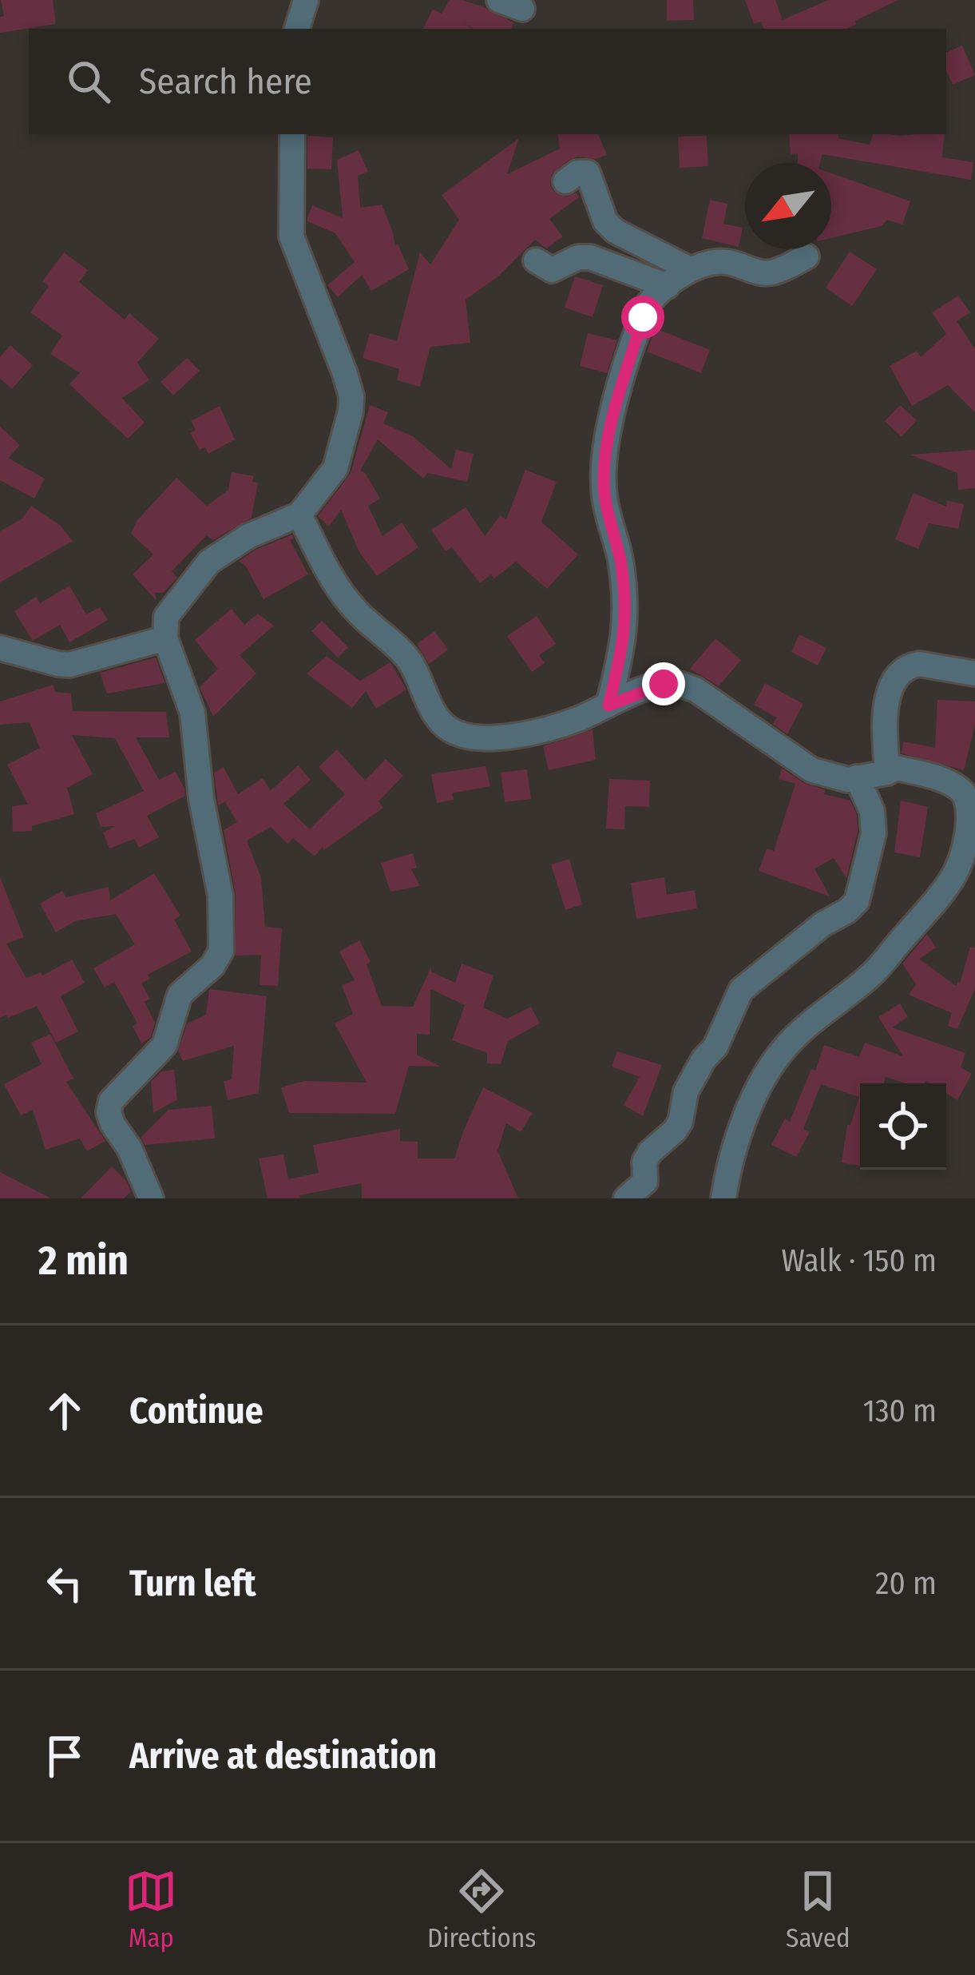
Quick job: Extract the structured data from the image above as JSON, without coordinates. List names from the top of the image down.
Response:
{
  "north": "bottom left",
  "page": {
    "search": "Search here",
    "heading": ["2 min", "Walk · 150 m"],
    "list": [
      ["Continue", "130 m"],
      ["Turn left", "20 m"],
      "Arrive at destination"
    ],
    "nav": ["Map", "Directions", "Saved"]
  }
}
